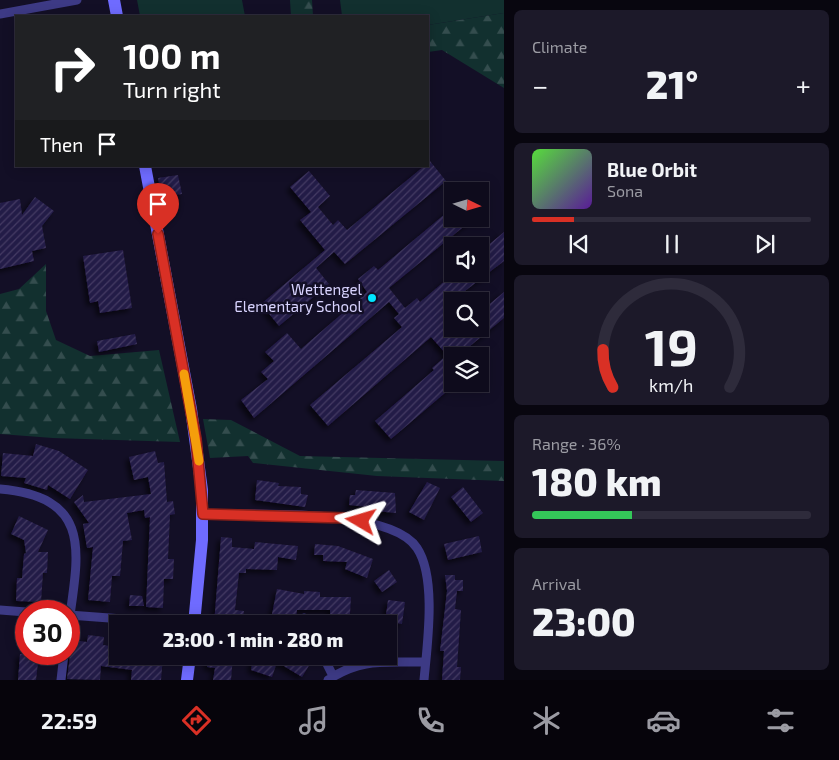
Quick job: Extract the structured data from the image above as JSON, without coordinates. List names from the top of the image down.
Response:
{
  "places": ["Wettengel Elementary School"],
  "north": "right",
  "page": {
    "tile": [
      "Climate",
      ["Range · 36%", "180 km"],
      ["Arrival", "23:00"]
    ],
    "turn": ["100 m", "Turn right"],
    "heat": ["−", "21°", "+"],
    "then": "Then",
    "song": ["Blue Orbit", "Sona"],
    "limit": "30",
    "trip": "23:00 · 1 min · 280 m",
    "tabs": "22:59",
    "gauge": ["19", "km/h"]
  }
}
